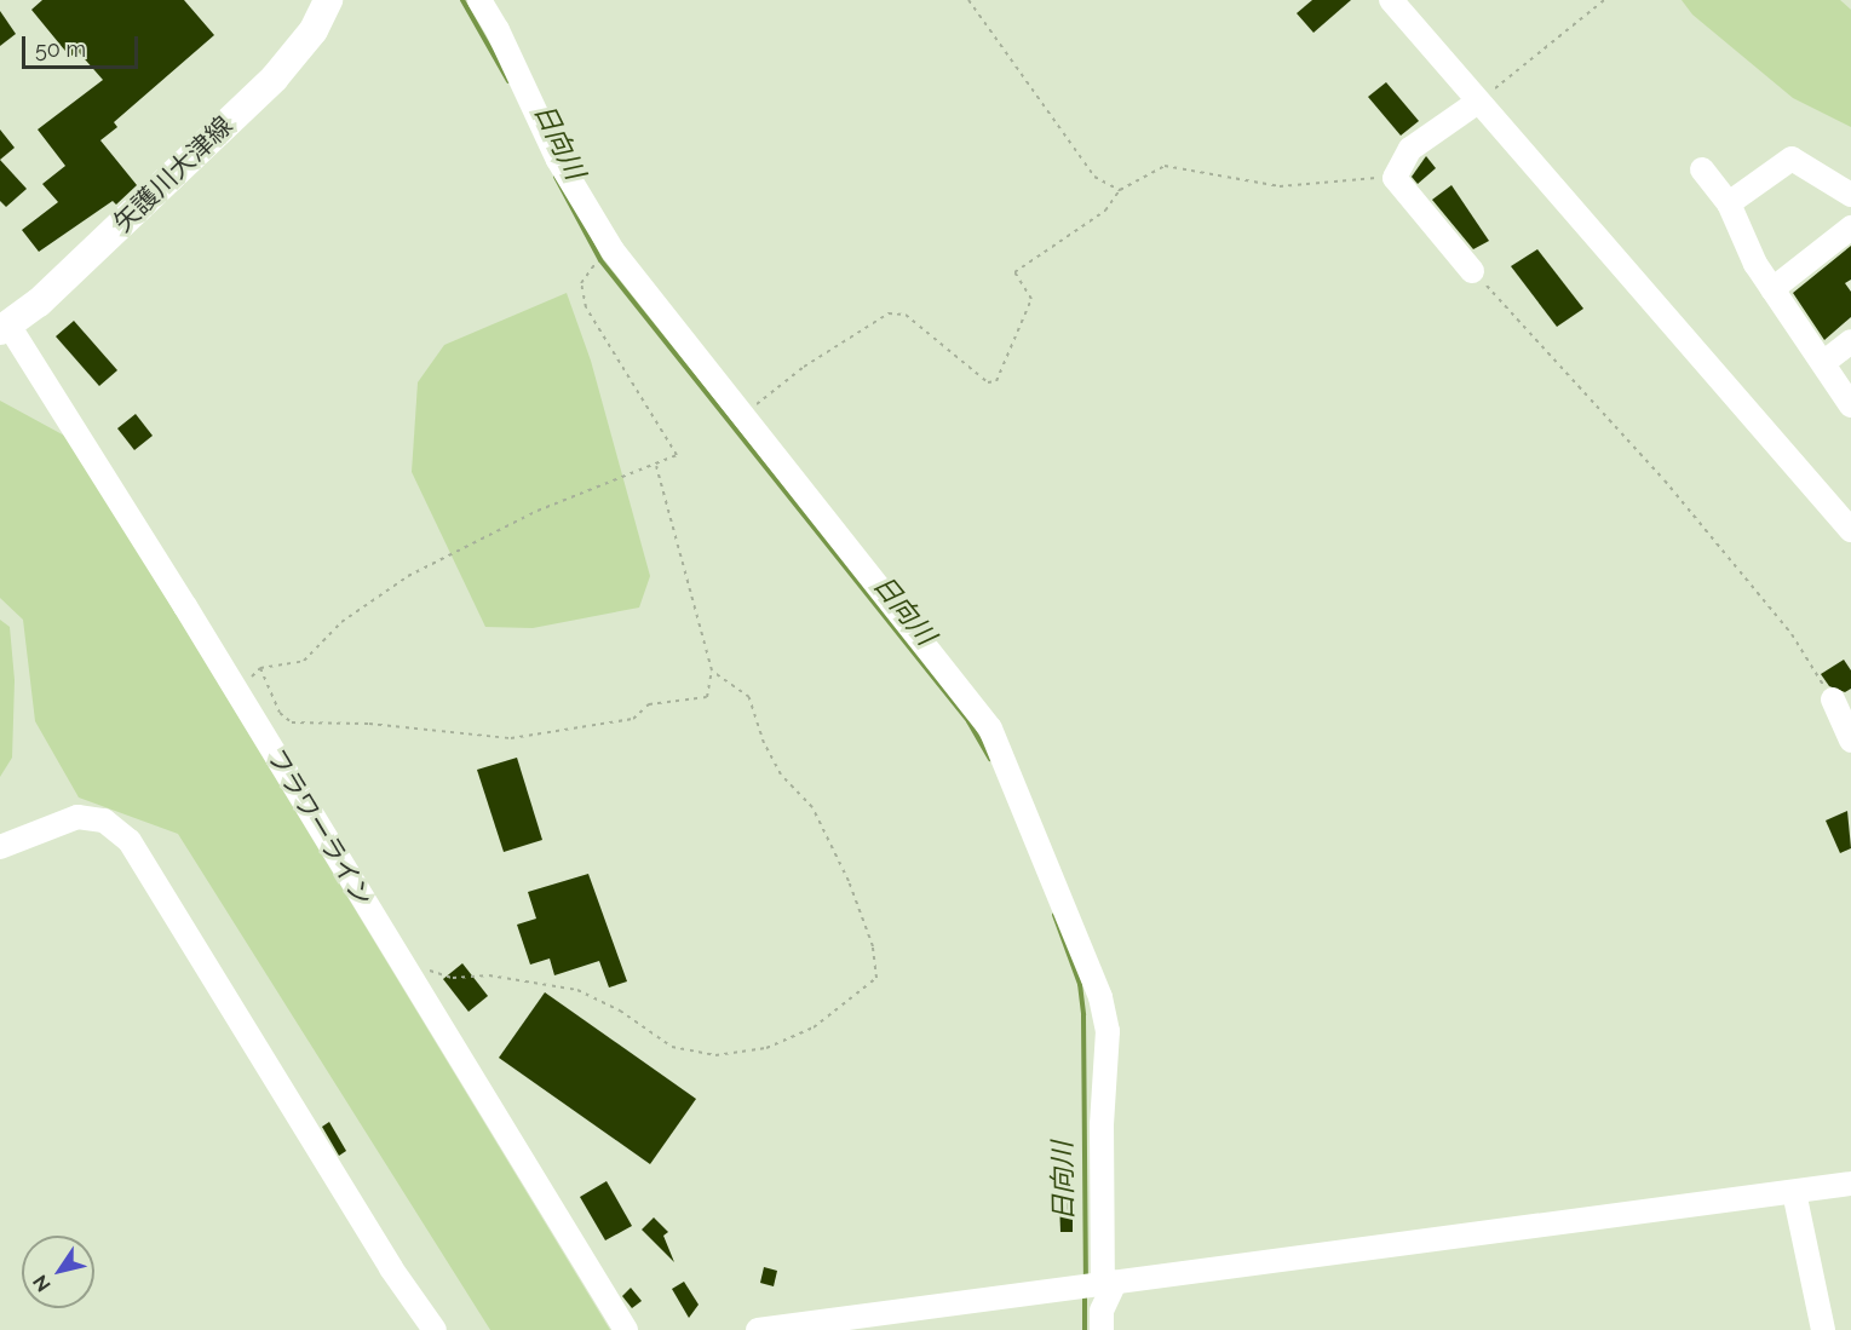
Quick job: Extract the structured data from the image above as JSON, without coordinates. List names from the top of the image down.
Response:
{
  "streets": {
    "main road": ["矢護川大津線"],
    "street": ["フラワーライン"]
  },
  "crossings": [
    ["矢護川大津線", "フラワーライン"]
  ],
  "water": ["日向川"],
  "scale_bar": "50 m",
  "north": "bottom left"
}
